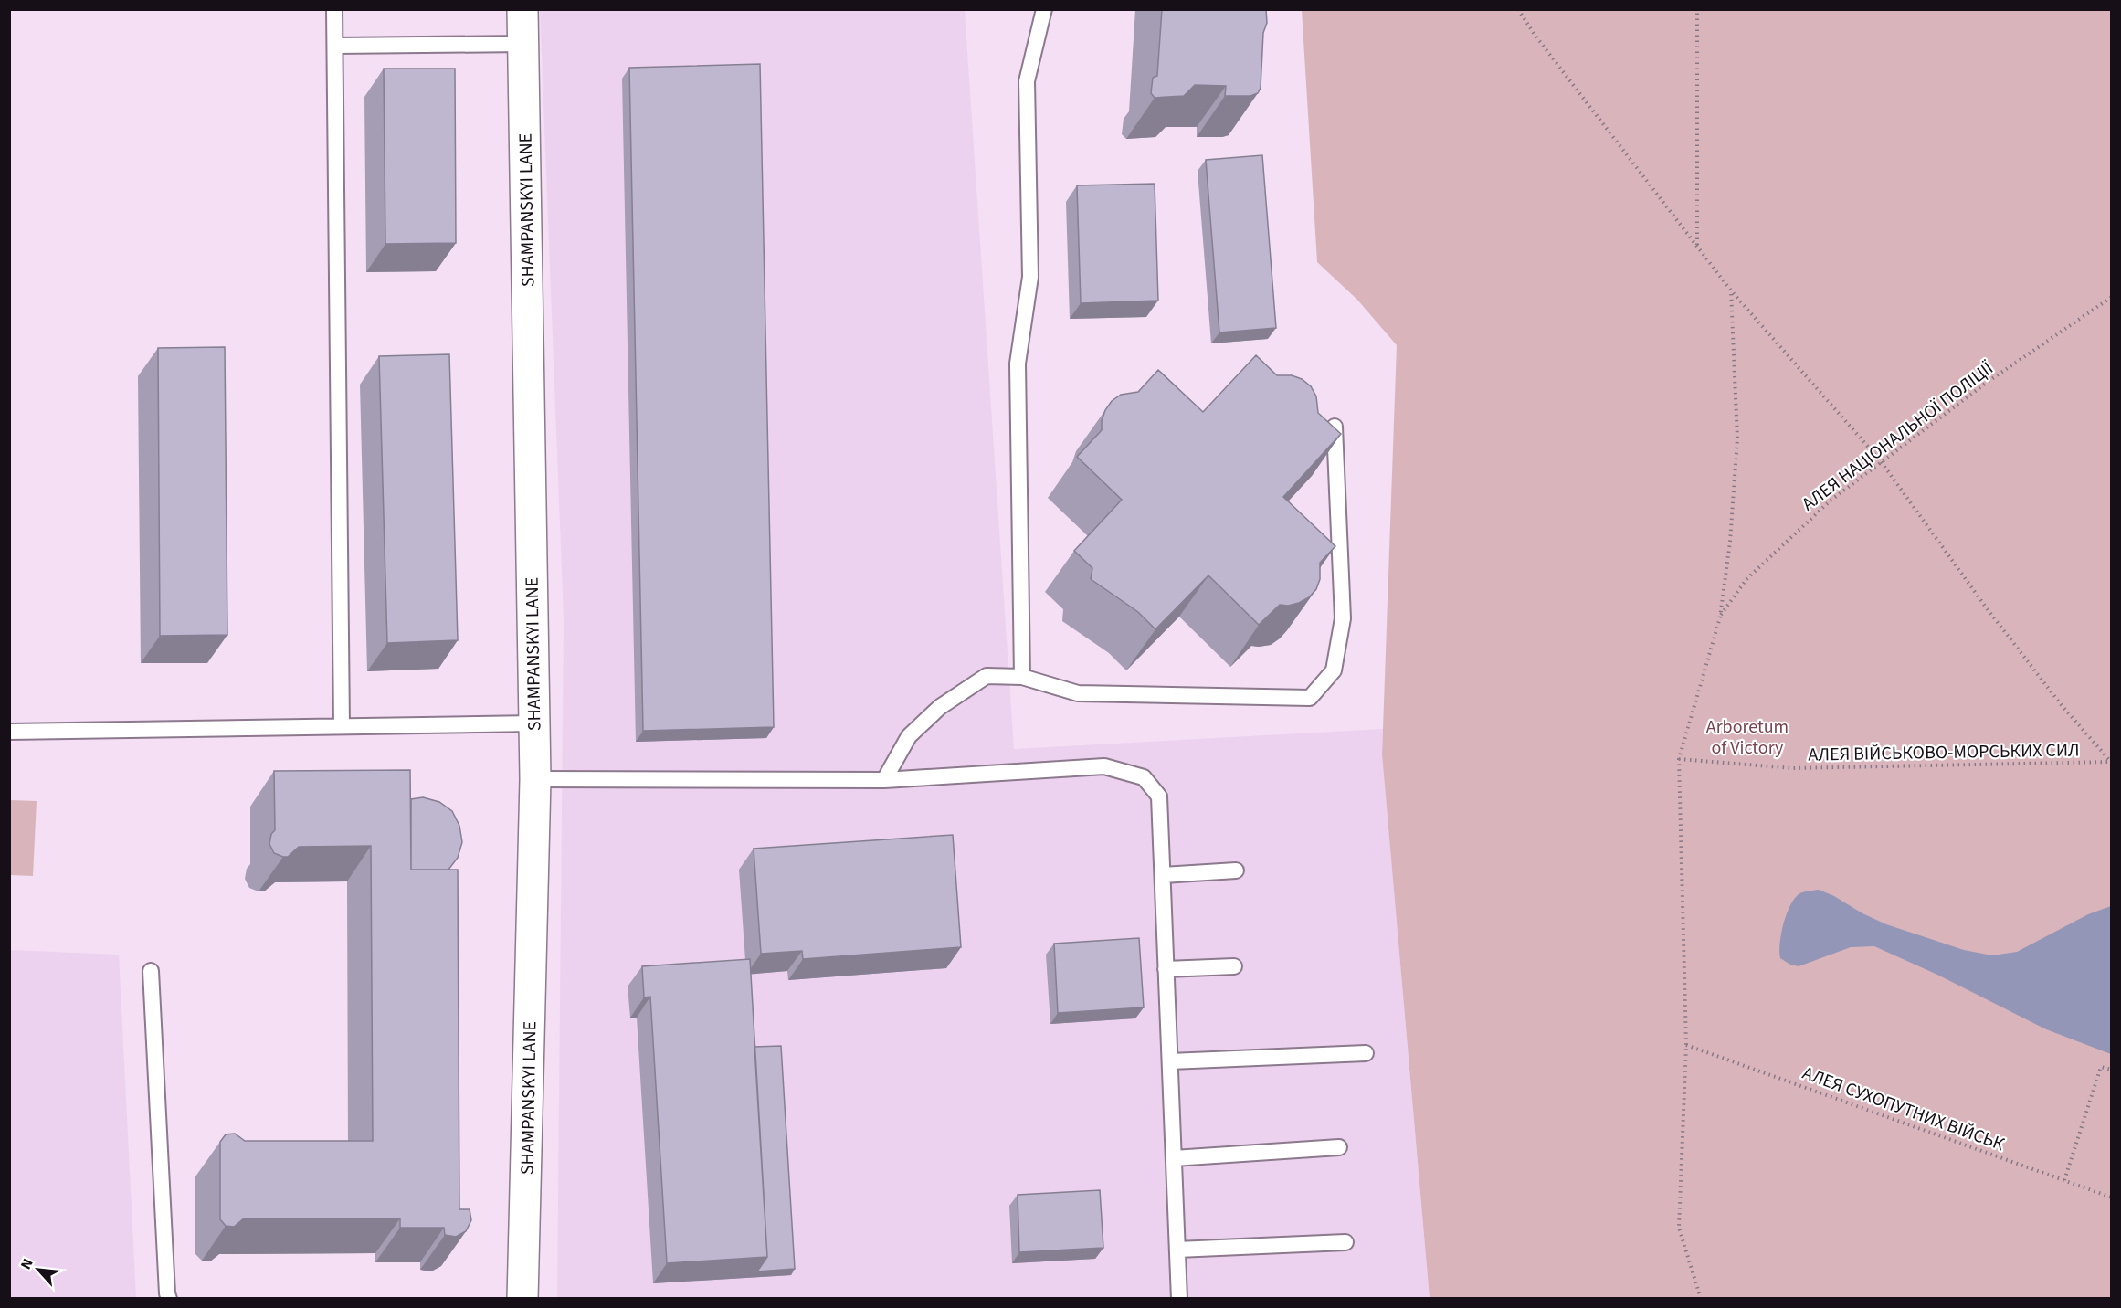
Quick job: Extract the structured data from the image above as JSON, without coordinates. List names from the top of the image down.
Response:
{
  "streets": {
    "street": ["SHAMPANSKYI LANE"],
    "path": ["АЛЕЯ НАЦІОНАЛЬНОЇ ПОЛІЦІЇ", "АЛЕЯ ВІЙСЬКОВО-МОРСЬКИХ СИЛ", "АЛЕЯ СУХОПУТНИХ ВІЙСЬК"]
  },
  "parks": ["Arboretum of Victory"],
  "north": "top left"
}
